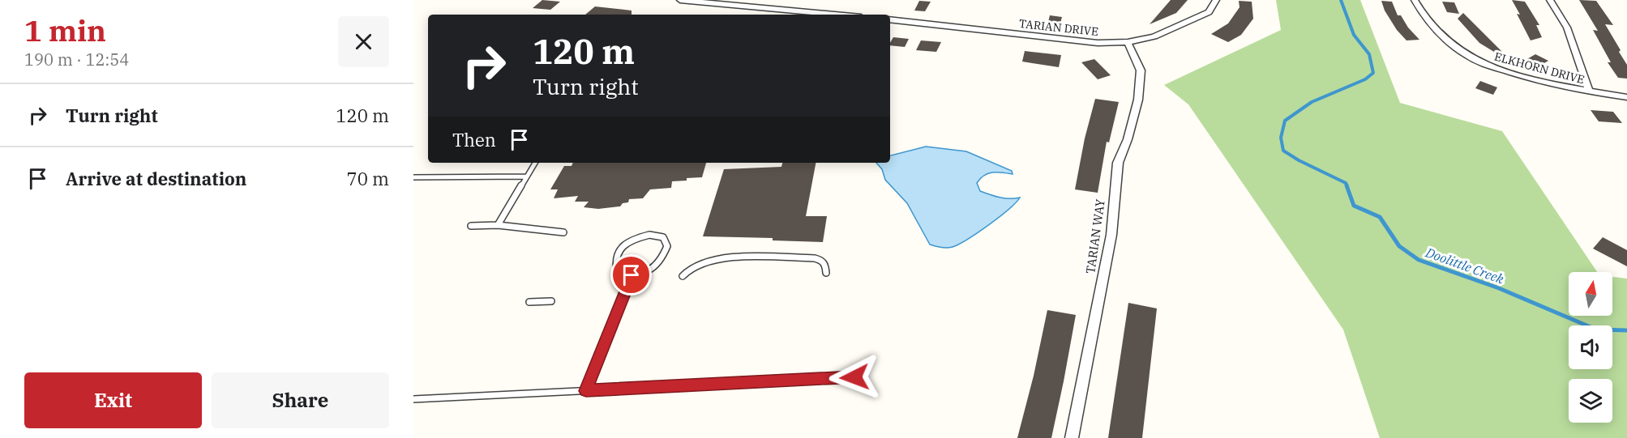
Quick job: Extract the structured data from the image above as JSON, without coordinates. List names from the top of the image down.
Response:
{
  "streets": {
    "street": ["TARIAN DRIVE", "ELKHORN DRIVE", "TARIAN WAY"]
  },
  "crossings": [
    ["TARIAN DRIVE", "TARIAN WAY"]
  ],
  "water": ["Doolittle Creek"],
  "north": "top",
  "page": {
    "heading": ["1 min", "190 m · 12:54"],
    "turn": ["120 m", "Turn right"],
    "list": [
      {
        "name": "Turn right",
        "value": "120 m"
      },
      {
        "name": "Arrive at destination",
        "value": "70 m"
      }
    ],
    "then": "Then",
    "buttons": ["Exit", "Share"]
  }
}
